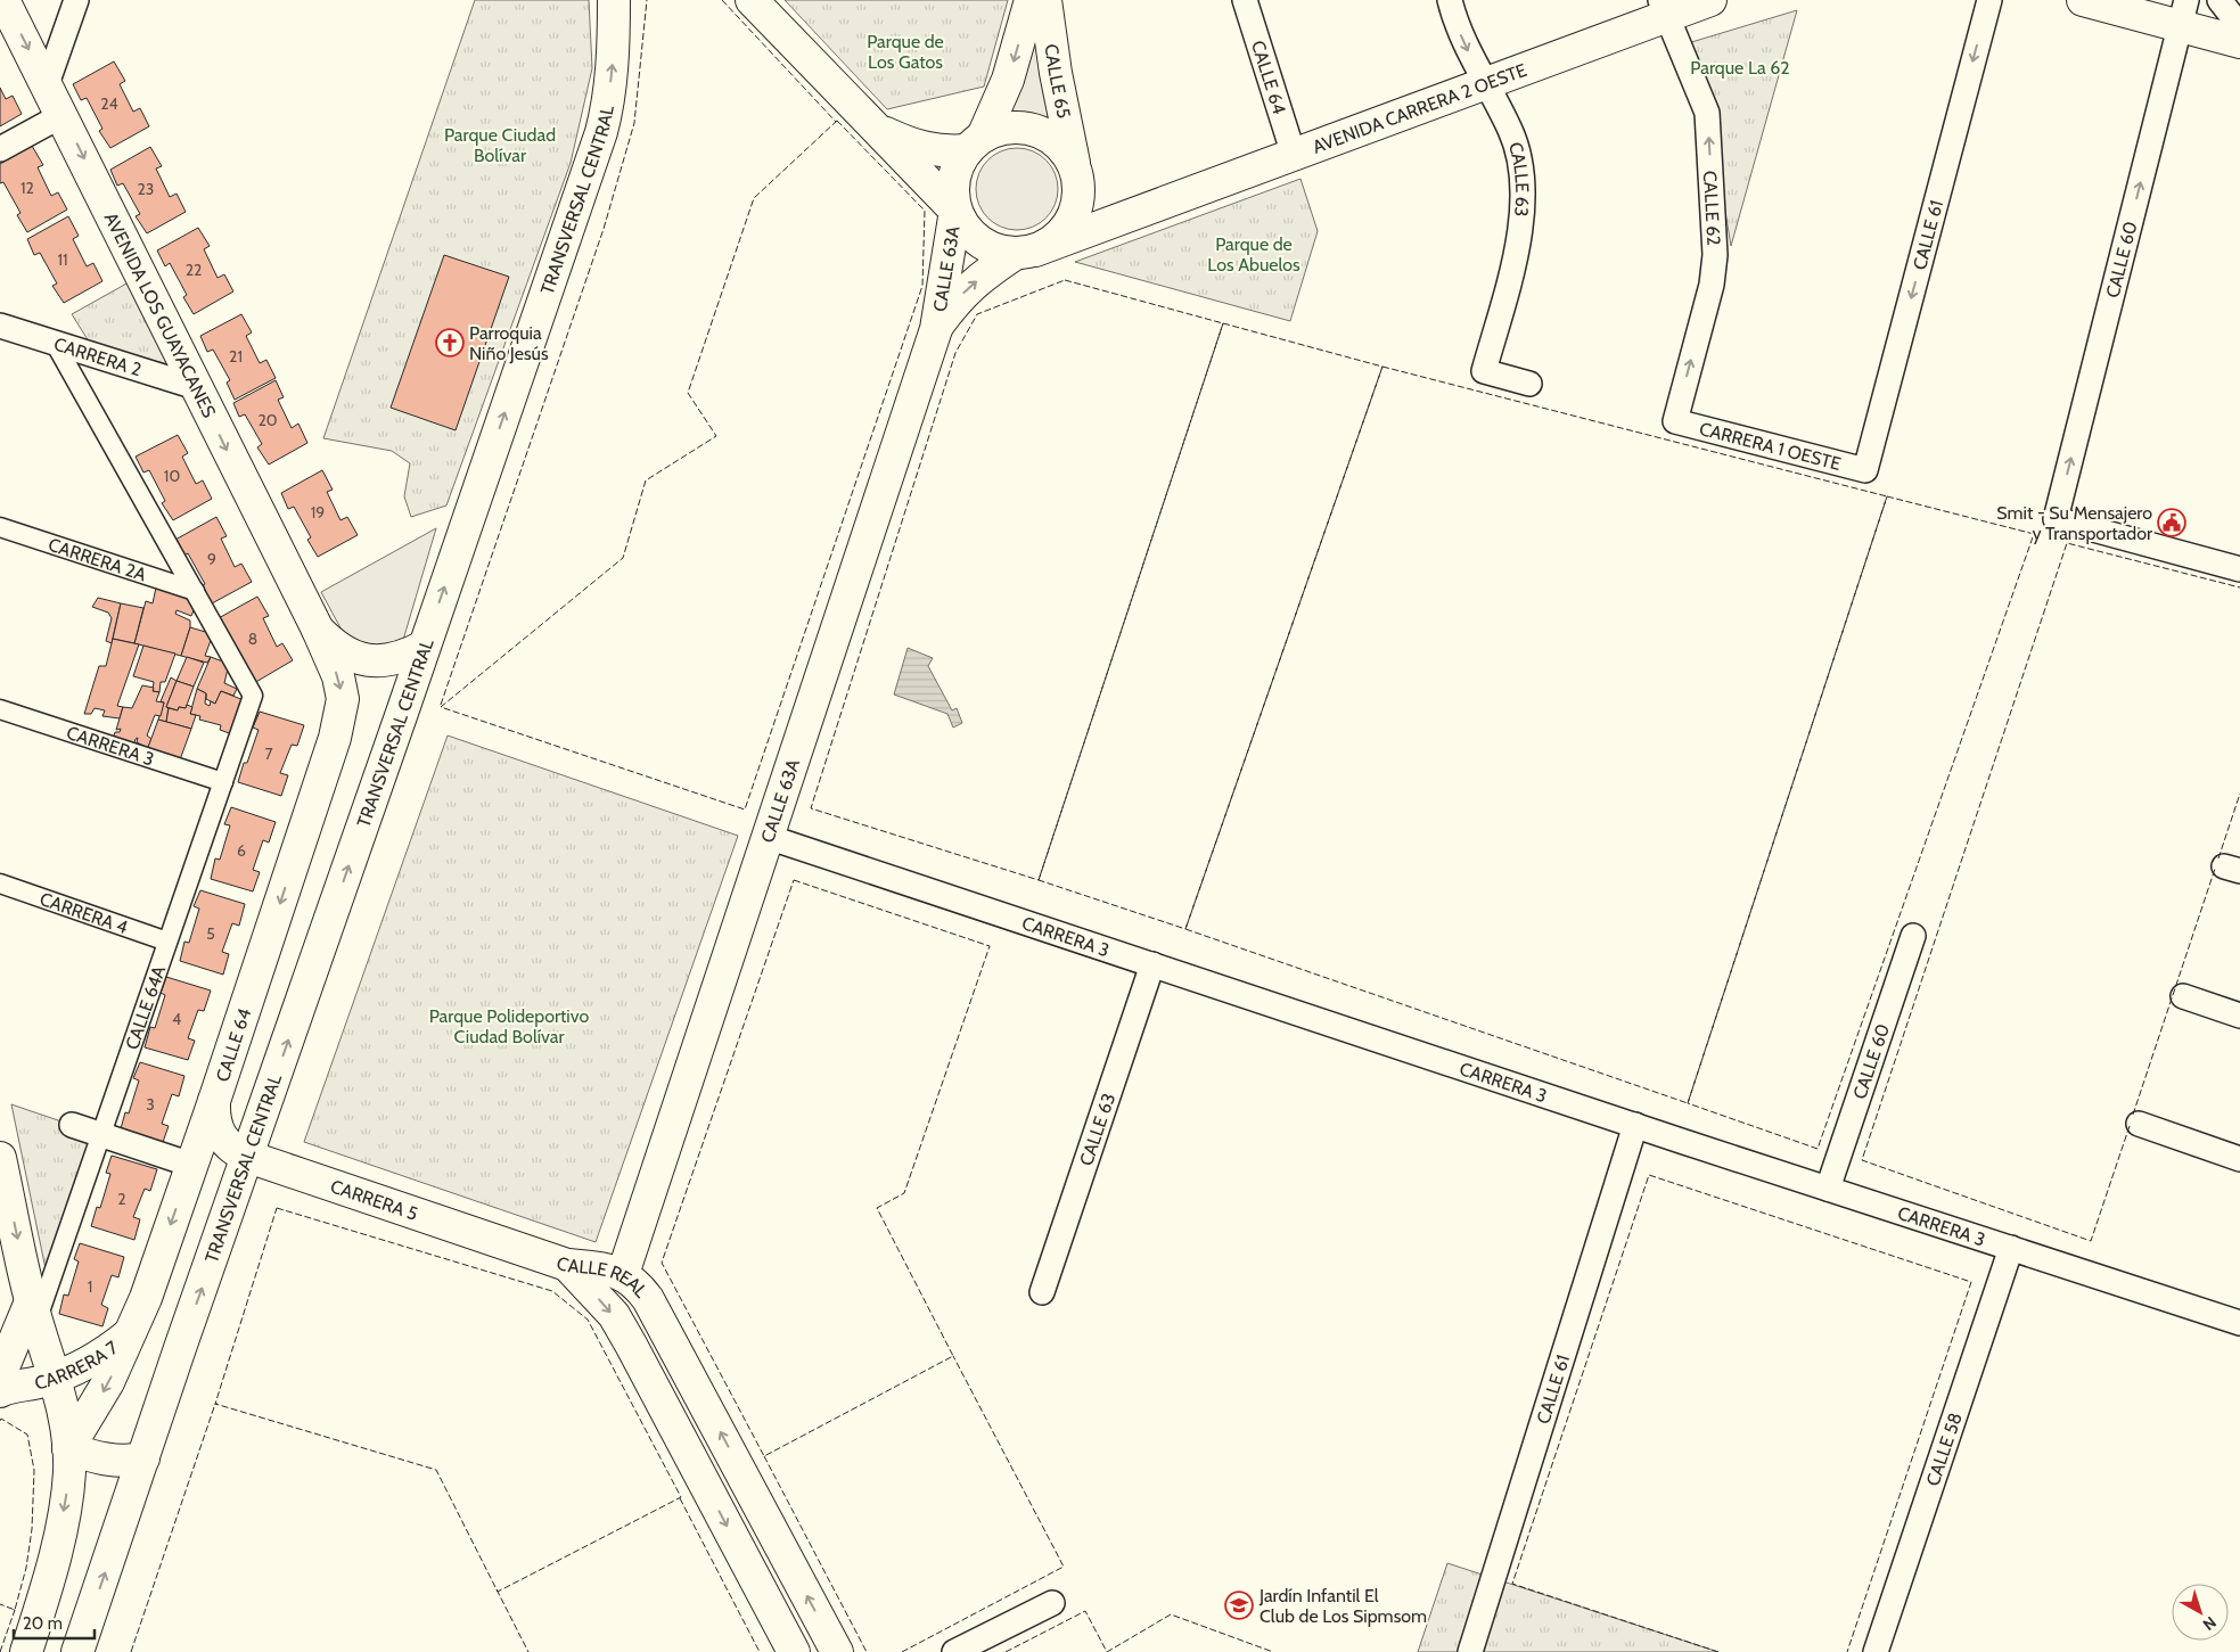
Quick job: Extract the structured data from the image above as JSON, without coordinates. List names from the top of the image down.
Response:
{
  "streets": {
    "street": [
      "CALLE 64",
      "CALLE 65",
      "AVENIDA CARRERA 2 OESTE",
      "CALLE 63",
      "TRANSVERSAL CENTRAL",
      "CALLE 62",
      "CALLE 61",
      "CALLE 60",
      "CALLE 63A",
      "AVENIDA LOS GUAYACANES",
      "CARRERA 2",
      "CARRERA 1 OESTE",
      "CARRERA 2A",
      "CARRERA 3",
      "CARRERA 4",
      "CALLE 64A",
      "CARRERA 5",
      "CALLE REAL",
      "CARRERA 7",
      "CALLE 58"
    ]
  },
  "crossings": [
    ["CALLE 64", "AVENIDA CARRERA 2 OESTE"],
    ["CALLE 64", "AVENIDA LOS GUAYACANES"],
    ["CALLE 64", "CARRERA 5"],
    ["CALLE 64", "CARRERA 7"],
    ["CALLE 65", "AVENIDA CARRERA 2 OESTE"],
    ["CALLE 65", "CALLE 63A"],
    ["AVENIDA CARRERA 2 OESTE", "CALLE 63"],
    ["AVENIDA CARRERA 2 OESTE", "CALLE 62"],
    ["AVENIDA CARRERA 2 OESTE", "CALLE 63A"],
    ["CALLE 63", "CARRERA 3"],
    ["TRANSVERSAL CENTRAL", "CARRERA 5"],
    ["CALLE 62", "CARRERA 1 OESTE"],
    ["CALLE 61", "CARRERA 1 OESTE"],
    ["CALLE 61", "CARRERA 3"],
    ["CALLE 60", "CARRERA 3"],
    ["CALLE 63A", "CARRERA 3"],
    ["CALLE 63A", "CALLE REAL"],
    ["AVENIDA LOS GUAYACANES", "CARRERA 2"],
    ["CARRERA 2A", "CALLE 64A"],
    ["CARRERA 3", "CALLE 64A"],
    ["CARRERA 3", "CALLE 58"],
    ["CARRERA 4", "CALLE 64A"],
    ["CARRERA 5", "CALLE REAL"]
  ],
  "one_way": [
    "CALLE 64",
    "CALLE 65",
    "TRANSVERSAL CENTRAL",
    "CALLE 62",
    "CALLE 61"
  ],
  "parks": [
    "Parque de Los Gatos",
    "Parque La 62",
    "Parque Ciudad Bolívar",
    "Parque de Los Abuelos",
    "Parque Polideportivo Ciudad Bolívar"
  ],
  "places": {
    "church": ["Parroquia Niño Jesús"],
    "public building": ["Smit - Su Mensajero y Transportador"],
    "school or university": ["Jardín Infantil El Club de Los Sipmsom"]
  },
  "house_numbers": [
    "24",
    "12",
    "23",
    "11",
    "22",
    "21",
    "20",
    "10",
    "19",
    "9",
    "8",
    "7",
    "6",
    "5",
    "4",
    "3",
    "2",
    "1"
  ],
  "scale_bar": "20 m",
  "north": "bottom right"
}
